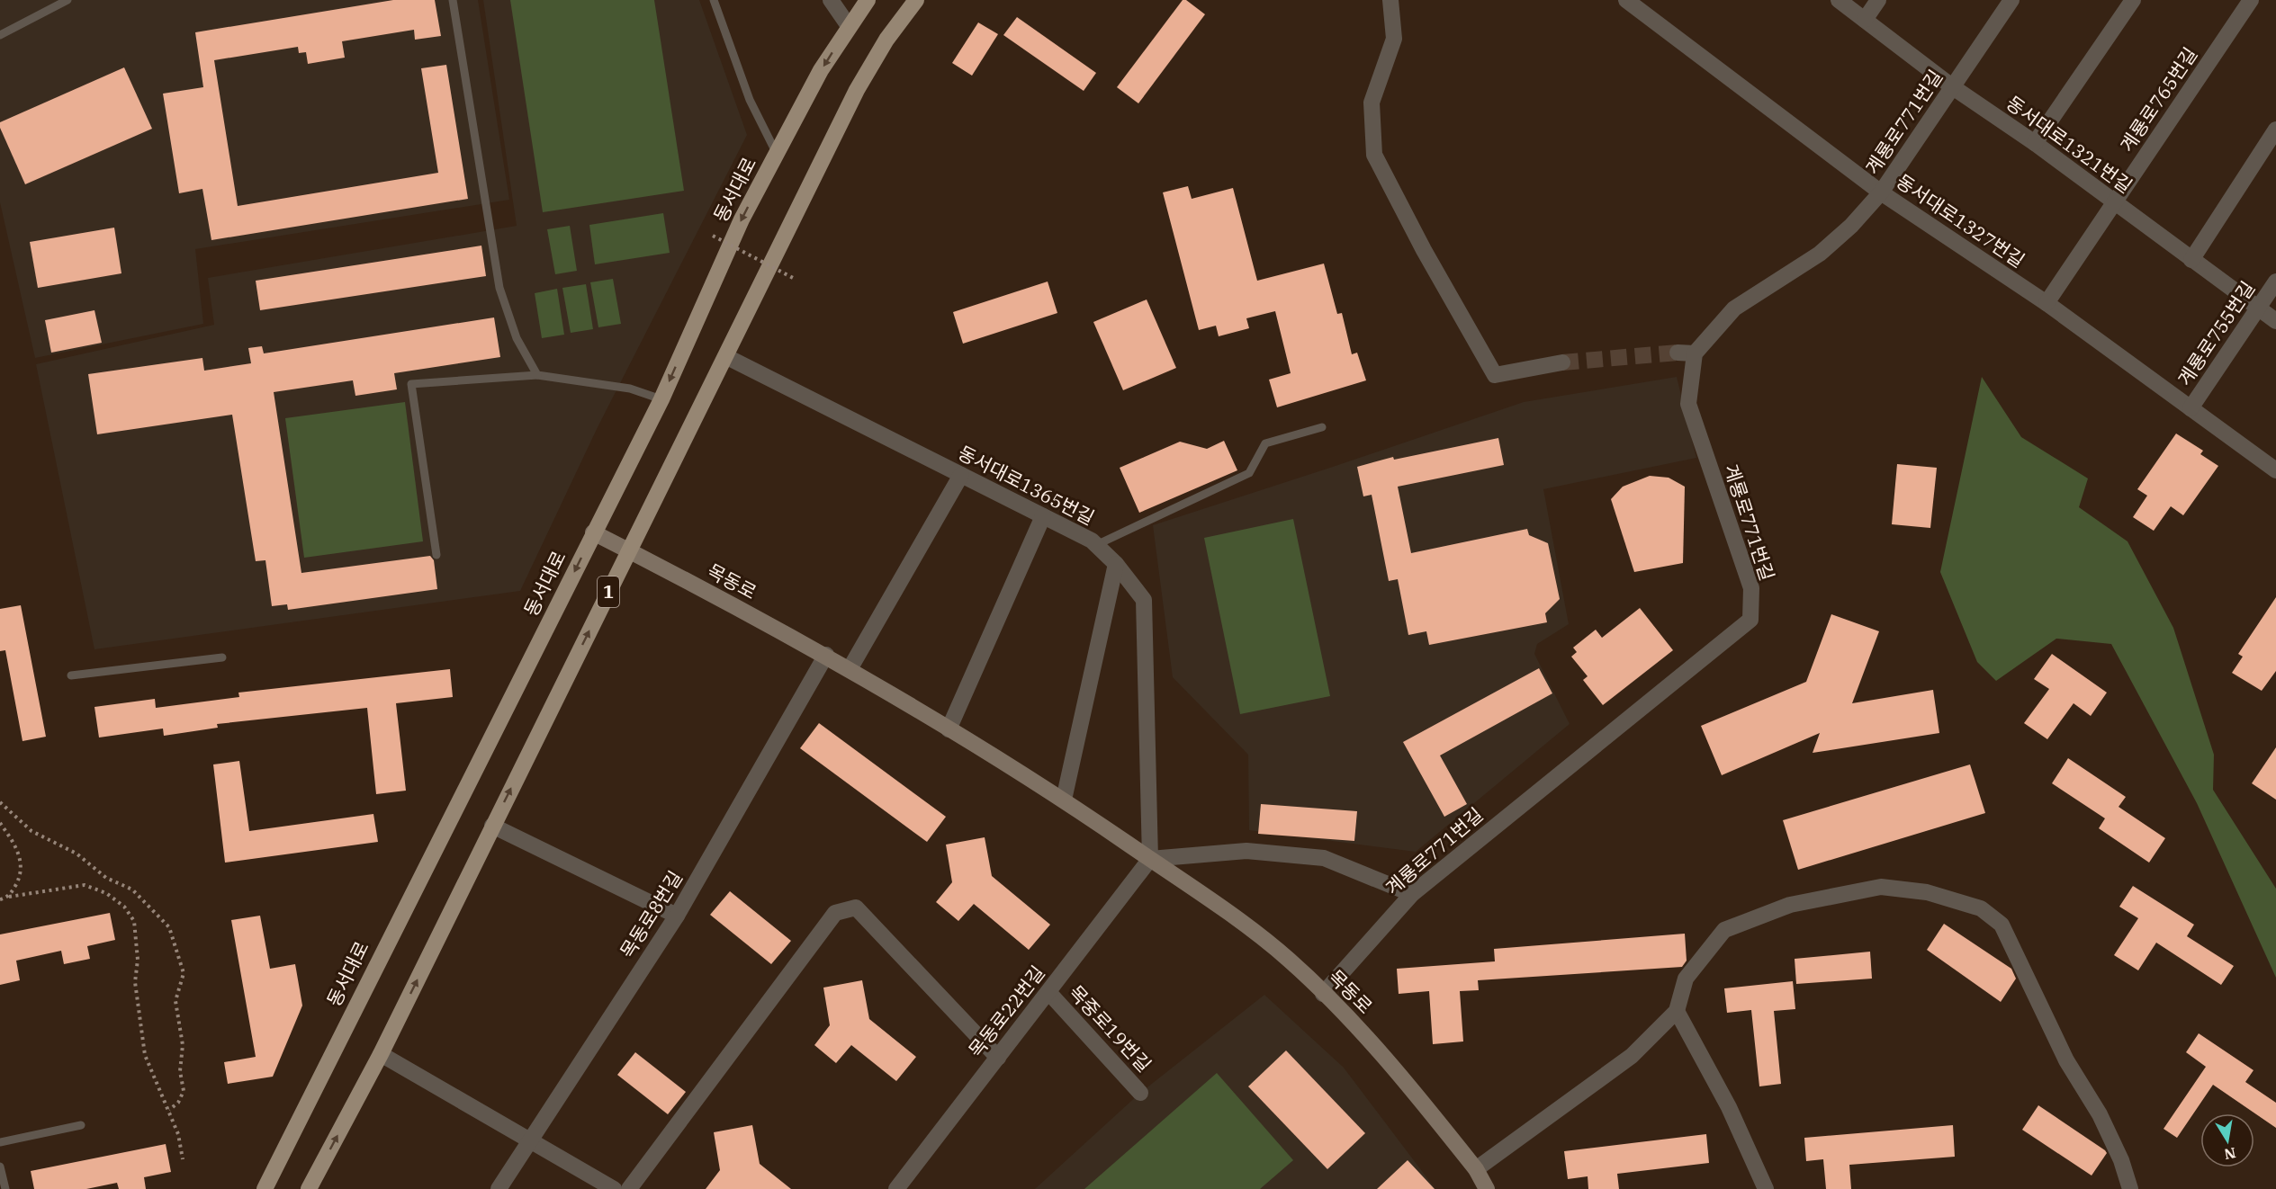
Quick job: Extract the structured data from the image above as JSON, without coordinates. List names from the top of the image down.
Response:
{
  "streets": {
    "main road": ["동서대로", "목동로", "1"],
    "street": [
      "계룡로765번길",
      "계룡로771번길",
      "동서대로1321번길",
      "동서대로1327번길",
      "계룡로755번길",
      "동서대로1365번길",
      "목동로8번길",
      "목동로22번길",
      "목중로19번길"
    ]
  },
  "crossings": [
    ["계룡로765번길", "동서대로1321번길"],
    ["계룡로765번길", "동서대로1327번길"],
    ["계룡로771번길", "동서대로1321번길"],
    ["계룡로771번길", "동서대로1327번길"],
    ["계룡로771번길", "목동로"],
    ["동서대로1321번길", "계룡로755번길"],
    ["동서대로", "목동로"],
    ["동서대로1327번길", "계룡로755번길"],
    ["동서대로1365번길", "목동로"],
    ["동서대로1365번길", "1"],
    ["동서대로1365번길", "목동로22번길"],
    ["목동로", "1"],
    ["목동로", "목동로8번길"],
    ["목동로", "목동로22번길"],
    ["목동로22번길", "목중로19번길"]
  ],
  "north": "bottom"
}
